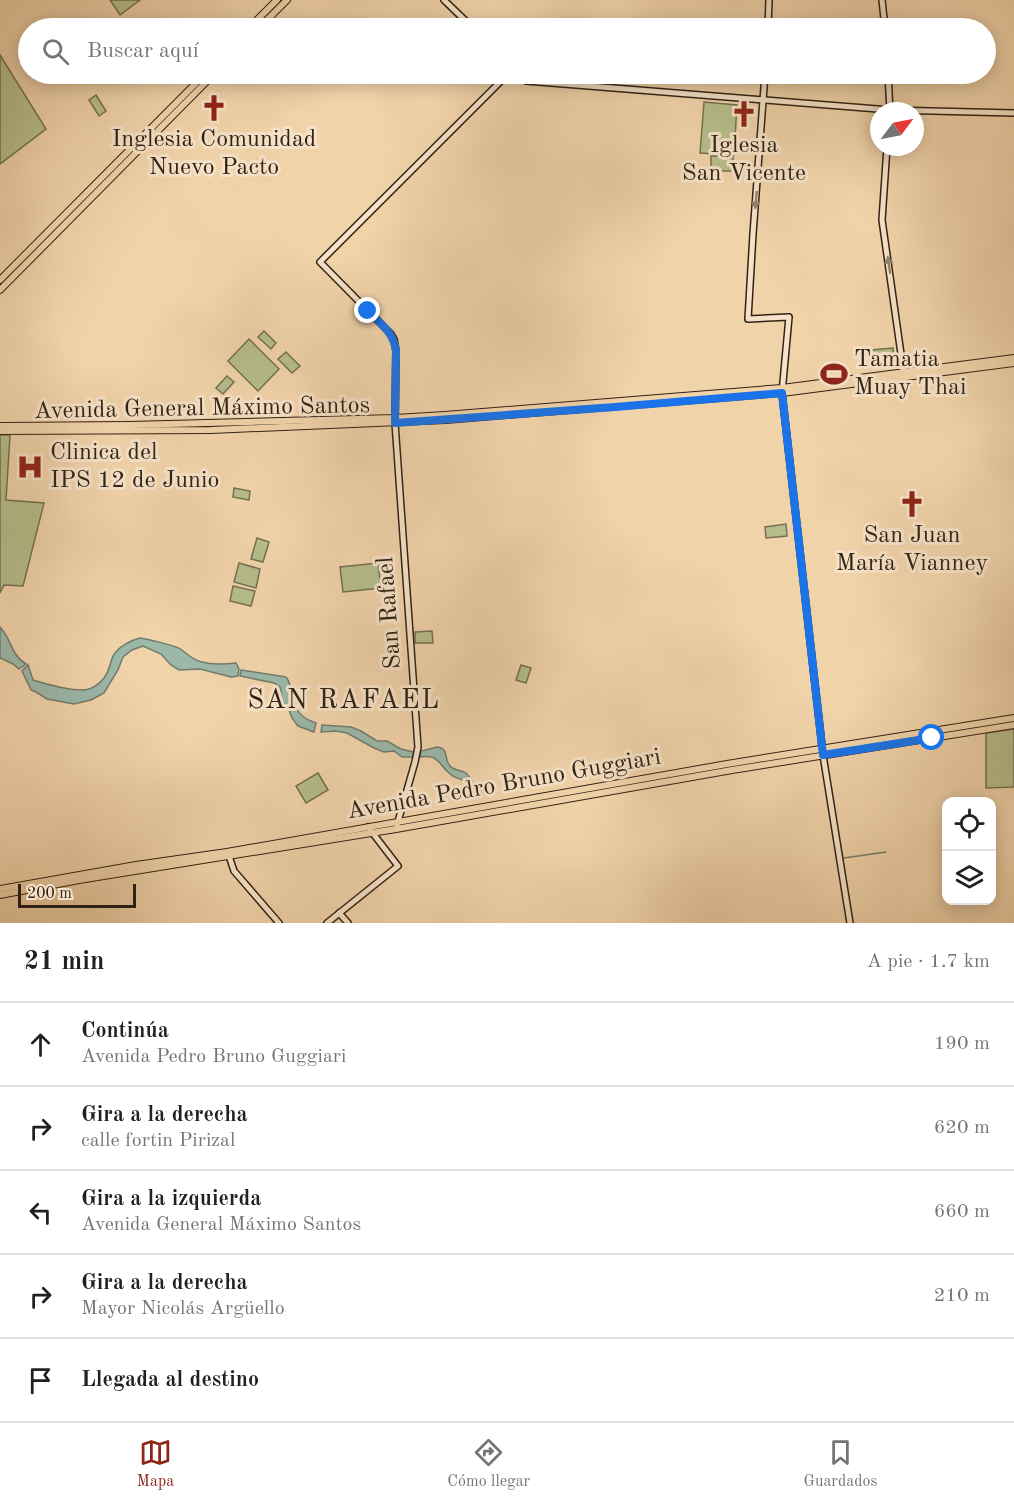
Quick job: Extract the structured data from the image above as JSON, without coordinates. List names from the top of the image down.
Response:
{
  "streets": {
    "main road": ["Avenida General Máximo Santos", "Avenida Pedro Bruno Guggiari"],
    "street": ["San Rafael"]
  },
  "crossings": [
    ["Avenida General Máximo Santos", "San Rafael"],
    ["San Rafael", "Avenida Pedro Bruno Guggiari"]
  ],
  "districts": ["SAN RAFAEL"],
  "places": {
    "church": ["Inglesia Comunidad Nuevo Pacto", "Iglesia San Vicente", "San Juan María Vianney"],
    "sports": ["Tamatia Muay Thai"],
    "hospital": ["Clinica del IPS 12 de Junio"]
  },
  "scale_bar": "200 m",
  "north": "top right",
  "page": {
    "search": "Buscar aquí",
    "scale": "200 m",
    "heading": ["21 min", "A pie · 1.7 km"],
    "list": [
      ["Continúa", "Avenida Pedro Bruno Guggiari", "190 m"],
      ["Gira a la derecha", "calle fortin Pirizal", "620 m"],
      ["Gira a la izquierda", "Avenida General Máximo Santos", "660 m"],
      ["Gira a la derecha", "Mayor Nicolás Argüello", "210 m"],
      "Llegada al destino"
    ],
    "nav": ["Mapa", "Cómo llegar", "Guardados"]
  }
}
